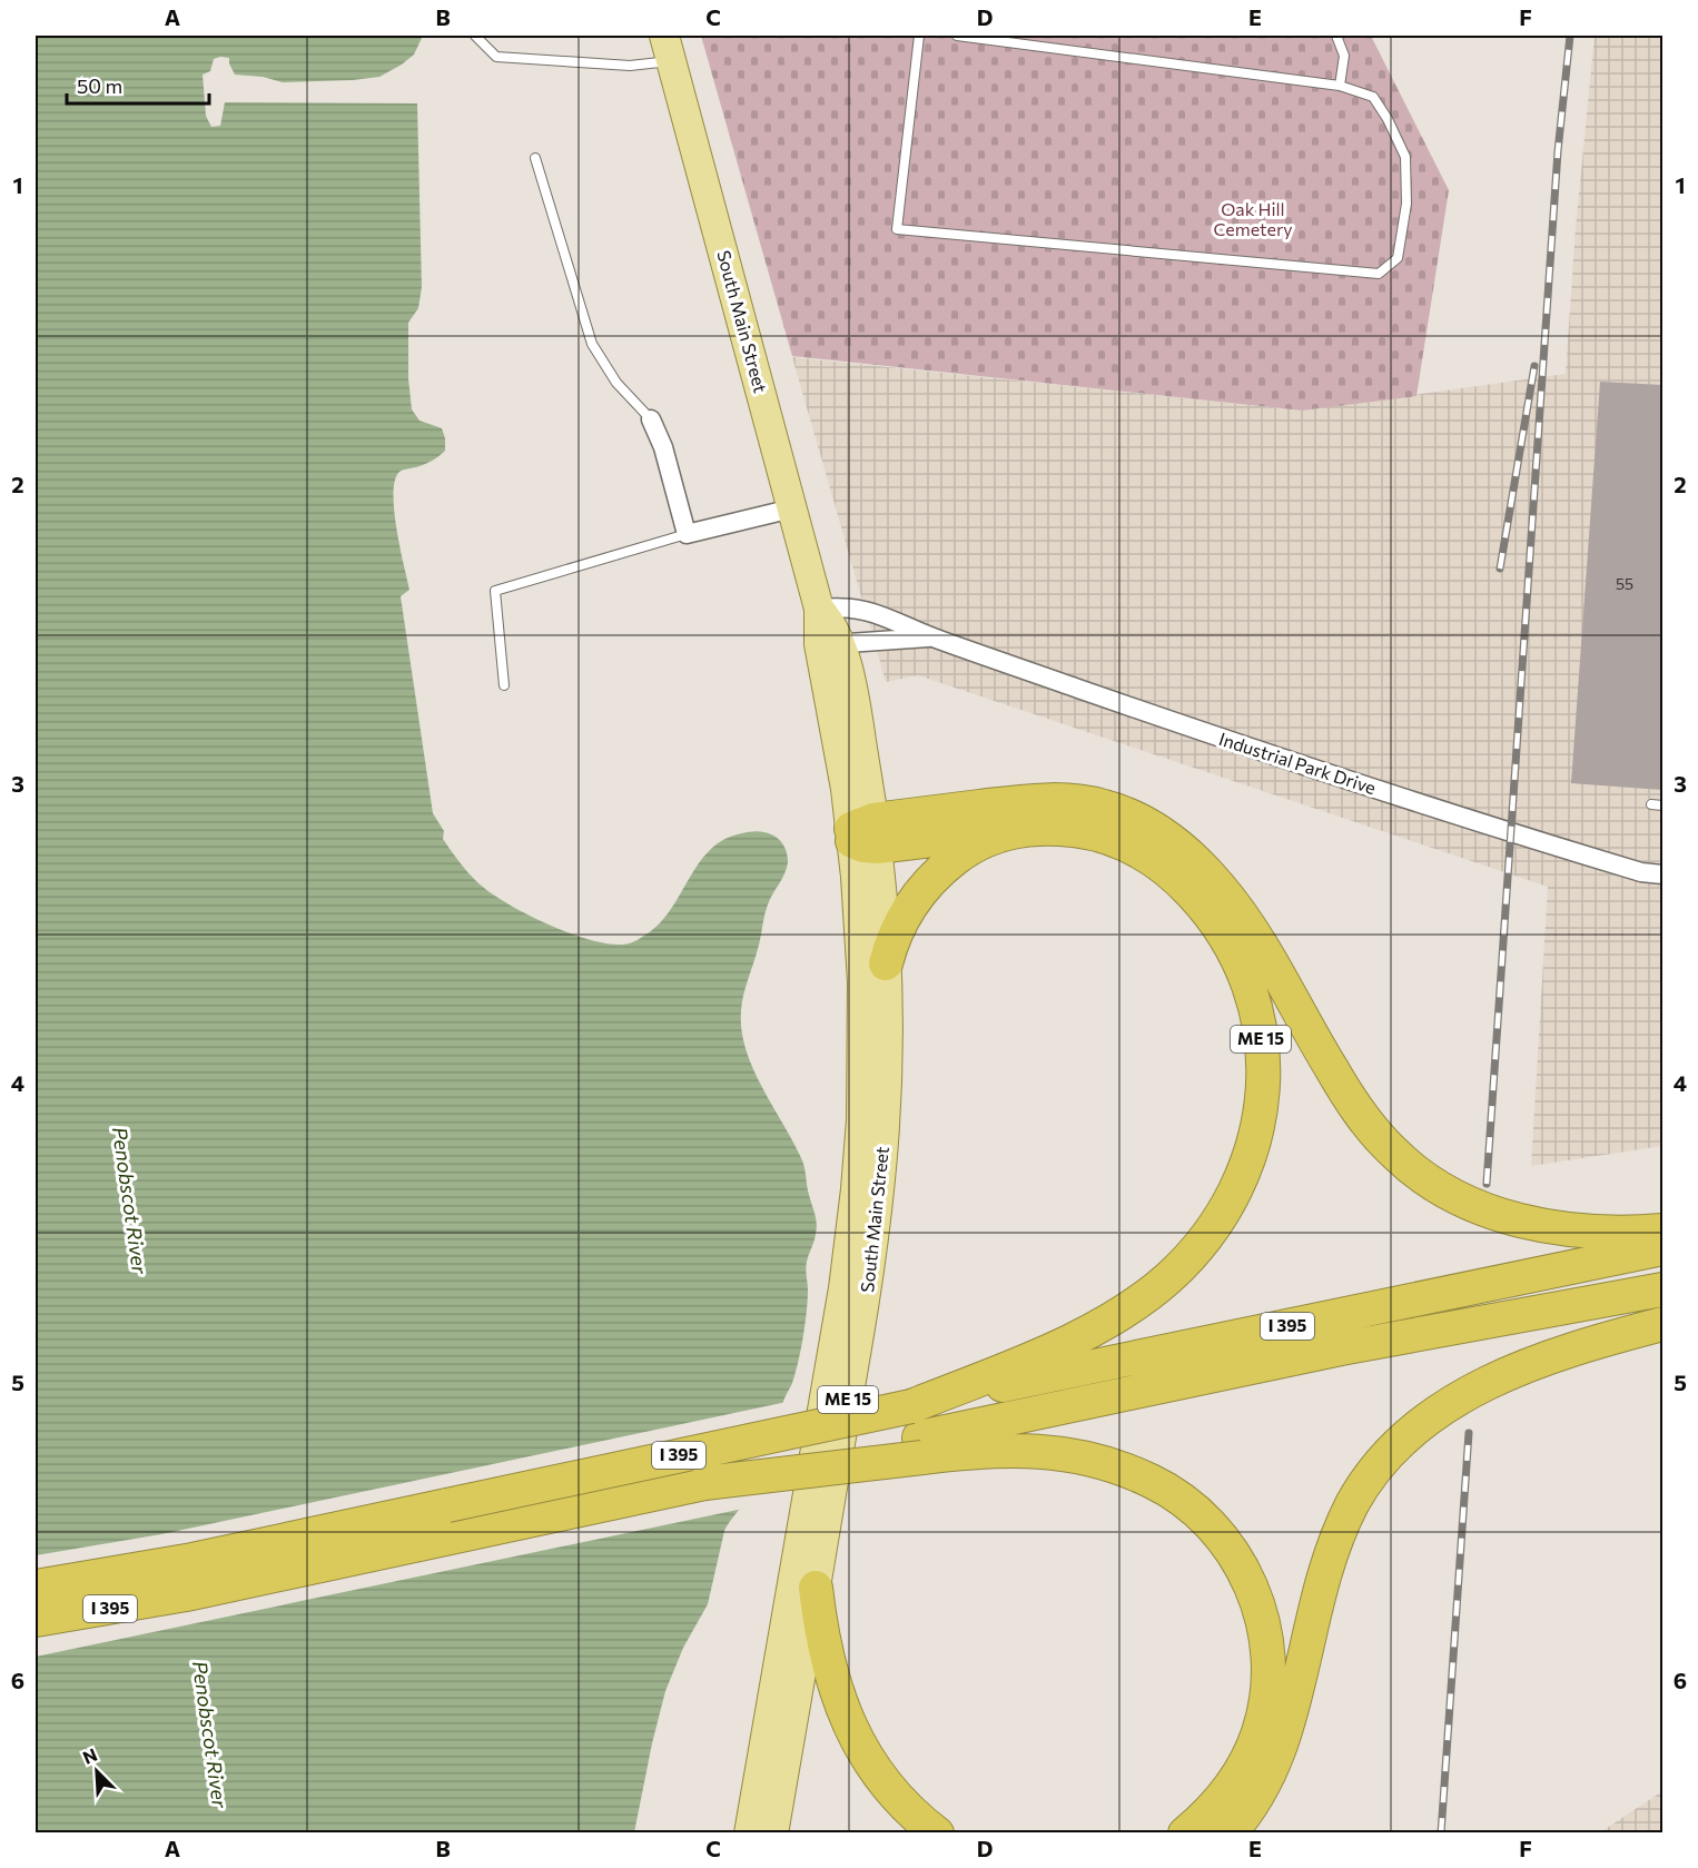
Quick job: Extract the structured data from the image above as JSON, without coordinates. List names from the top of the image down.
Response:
{
  "streets": {
    "highway": ["ME 15", "I 395"],
    "main road": ["South Main Street"],
    "street": ["Industrial Park Drive"]
  },
  "crossings": [
    ["South Main Street", "Industrial Park Drive"],
    ["South Main Street", "ME 15"],
    ["ME 15", "I 395"]
  ],
  "water": ["Penobscot River"],
  "parks": ["Oak Hill Cemetery"],
  "house_numbers": ["55"],
  "scale_bar": "50 m",
  "north": "top left",
  "grid": {
    "columns": [
      "A",
      "B",
      "C",
      "D",
      "E",
      "F"
    ],
    "rows": [
      "1",
      "2",
      "3",
      "4",
      "5",
      "6"
    ]
  }
}
